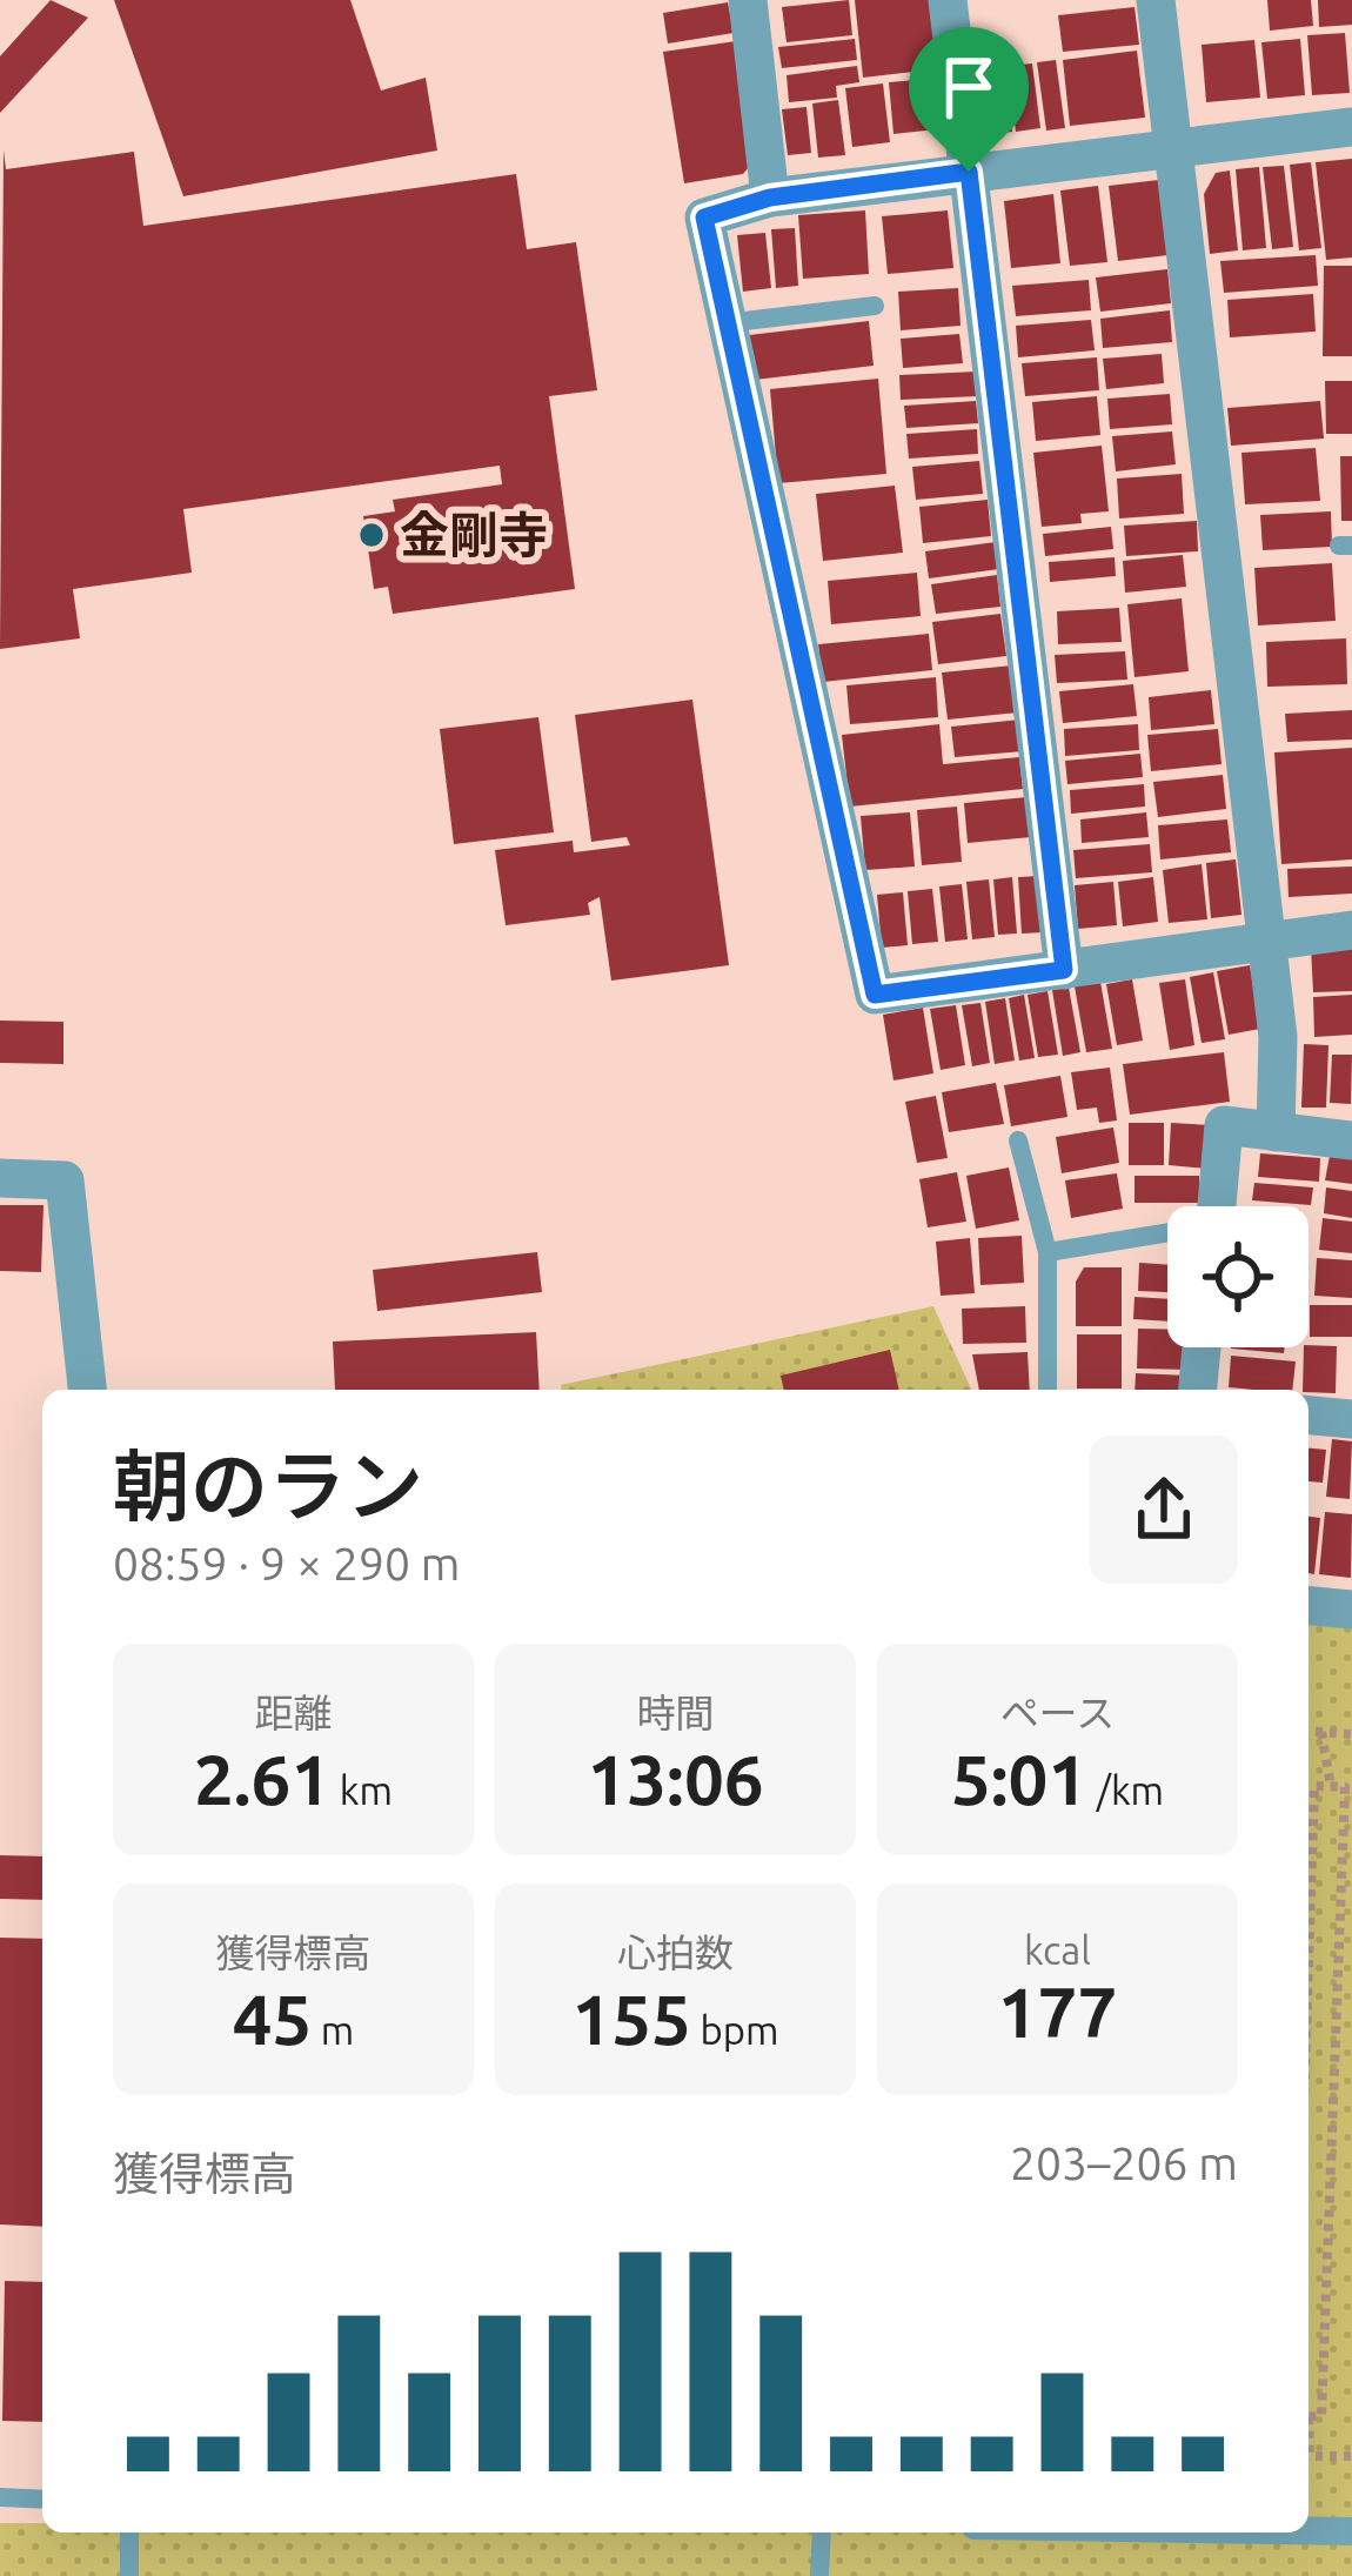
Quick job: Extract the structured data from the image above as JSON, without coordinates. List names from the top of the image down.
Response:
{
  "places": ["金剛寺"],
  "page": {
    "heading": ["朝のラン", "08:59 · 9 × 290 m"],
    "stats": [
      ["距離", "2.61 km"],
      ["時間", "13:06"],
      ["ペース", "5:01 /km"],
      ["獲得標高", "45 m"],
      ["心拍数", "155 bpm"],
      ["kcal", "177"]
    ],
    "chart": ["獲得標高", "203–206 m"]
  }
}
